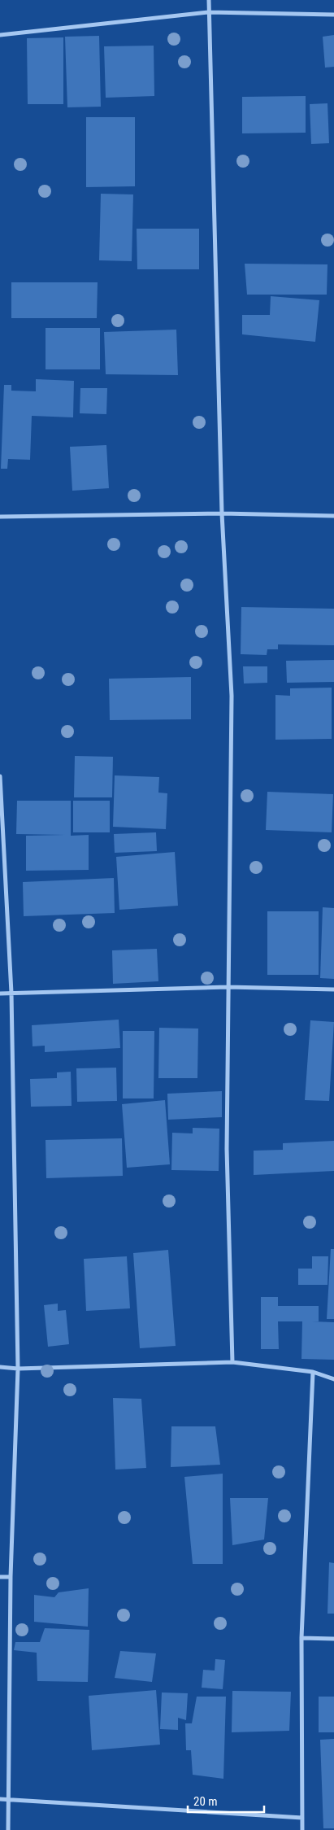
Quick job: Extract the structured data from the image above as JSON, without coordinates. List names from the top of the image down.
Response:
{
  "scale_bar": "20 m"
}
